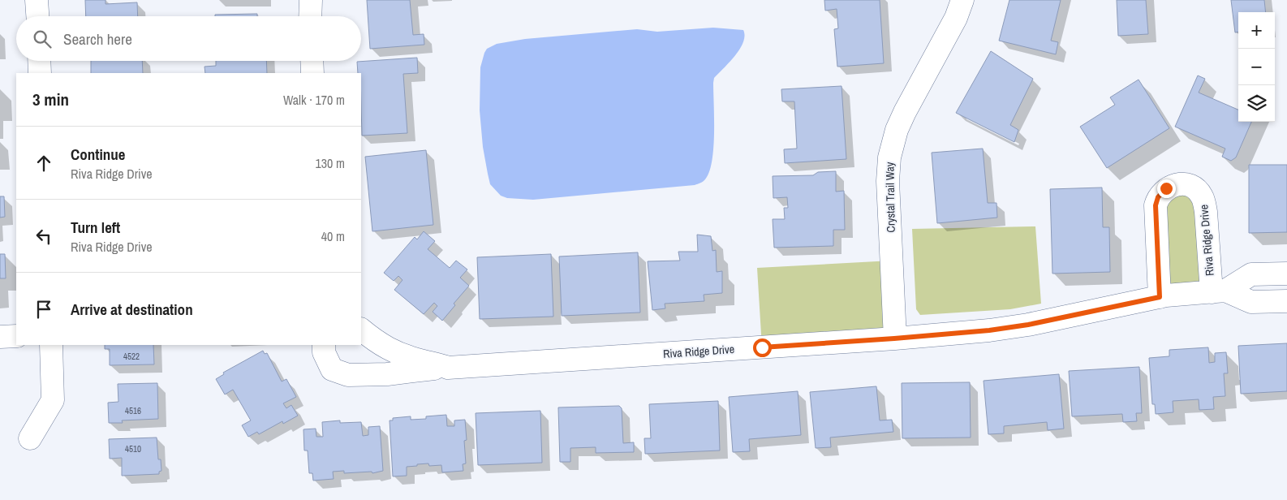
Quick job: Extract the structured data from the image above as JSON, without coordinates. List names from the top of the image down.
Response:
{
  "streets": {
    "street": ["Crystal Trail Way", "Riva Ridge Drive"]
  },
  "crossings": [
    ["Crystal Trail Way", "Riva Ridge Drive"]
  ],
  "house_numbers": ["4522", "4516", "4510"],
  "page": {
    "map_buttons": ["+", "−"],
    "search": "Search here",
    "heading": ["3 min", "Walk · 170 m"],
    "list": [
      ["Continue", "Riva Ridge Drive", "130 m"],
      ["Turn left", "Riva Ridge Drive", "40 m"],
      "Arrive at destination"
    ]
  }
}
